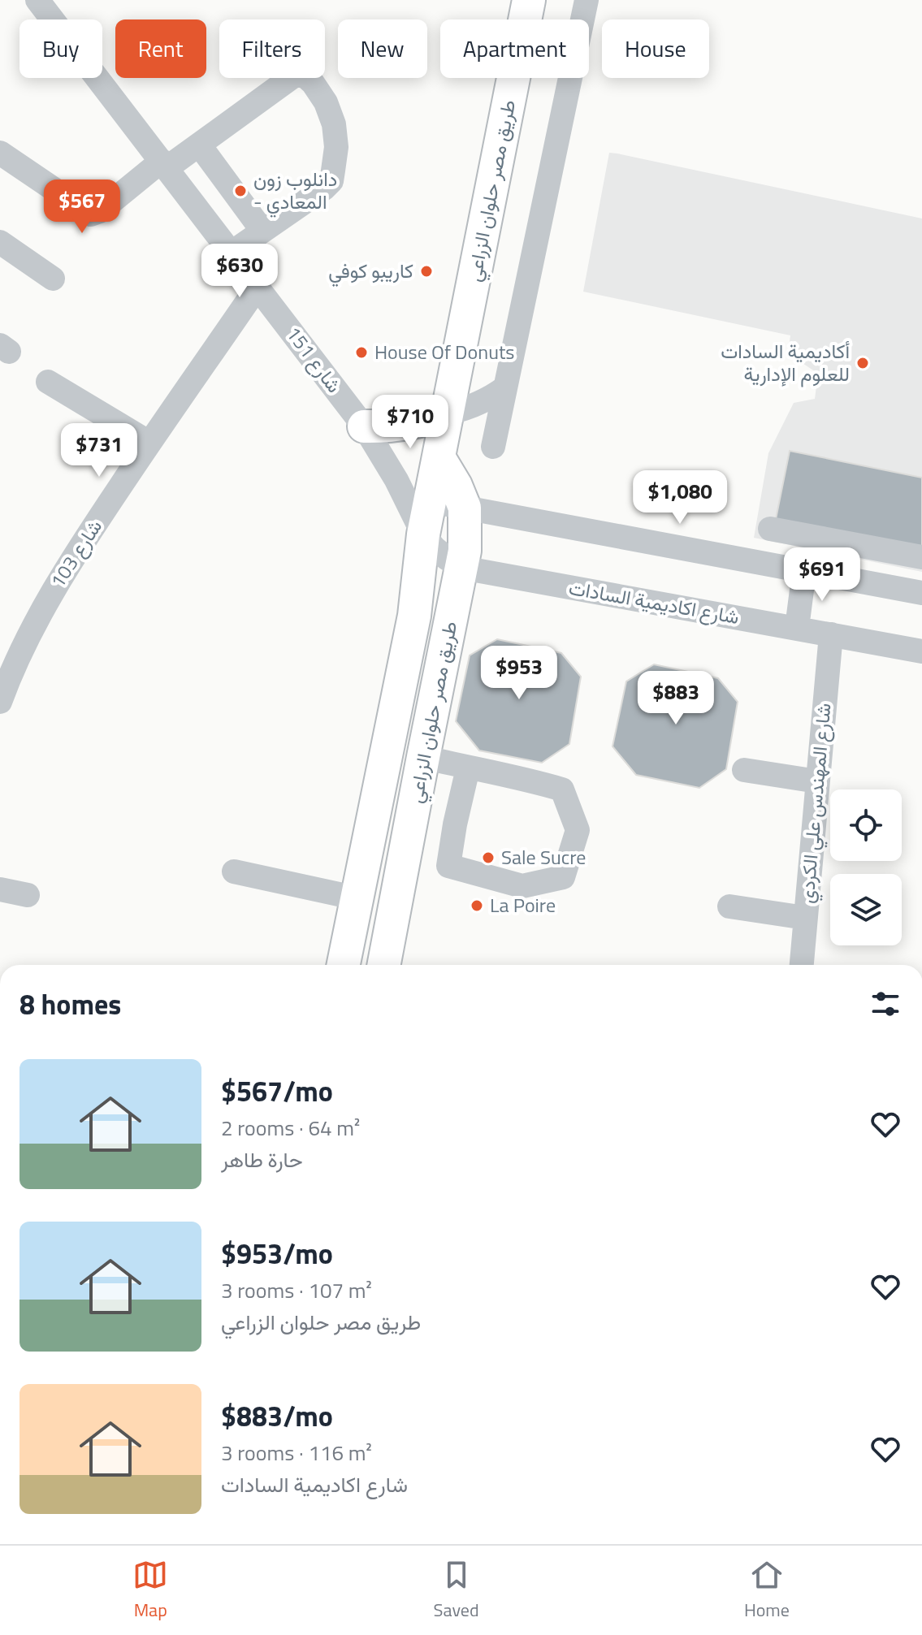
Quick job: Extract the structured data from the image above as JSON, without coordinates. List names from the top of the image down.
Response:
{
  "streets": {
    "main road": ["طريق مصر حلوان الزراعي"],
    "street": [
      "شارع 151",
      "شارع 103",
      "شارع اكاديمية السادات",
      "شارع المهندس علي الكردي"
    ]
  },
  "crossings": [
    ["طريق مصر حلوان الزراعي", "شارع 151"],
    ["طريق مصر حلوان الزراعي", "شارع اكاديمية السادات"],
    ["شارع 151", "شارع 103"],
    ["شارع 151", "شارع اكاديمية السادات"],
    ["شارع اكاديمية السادات", "شارع المهندس علي الكردي"]
  ],
  "places": [
    "دانلوب زون - المعادي",
    "كاريبو كوفي",
    "House Of Donuts",
    "أكاديمية السادات للعلوم الإدارية",
    "Sale Sucre",
    "La Poire"
  ],
  "page": {
    "chip": [
      "Buy",
      "Rent",
      "Filters",
      "New",
      "Apartment",
      "House"
    ],
    "price": [
      "$567",
      "$630",
      "$710",
      "$731",
      "$1,080",
      "$691",
      "$953",
      "$883"
    ],
    "heading": "8 homes",
    "list": [
      {
        "name": "$567/mo",
        "note": "2 rooms · 64 m² · حارة طاهر"
      },
      {
        "name": "$953/mo",
        "note": "3 rooms · 107 m² · طريق مصر حلوان الزراعي"
      },
      {
        "name": "$883/mo",
        "note": "3 rooms · 116 m² · شارع اكاديمية السادات"
      }
    ],
    "tabs": ["Map", "Saved", "Home"]
  }
}
